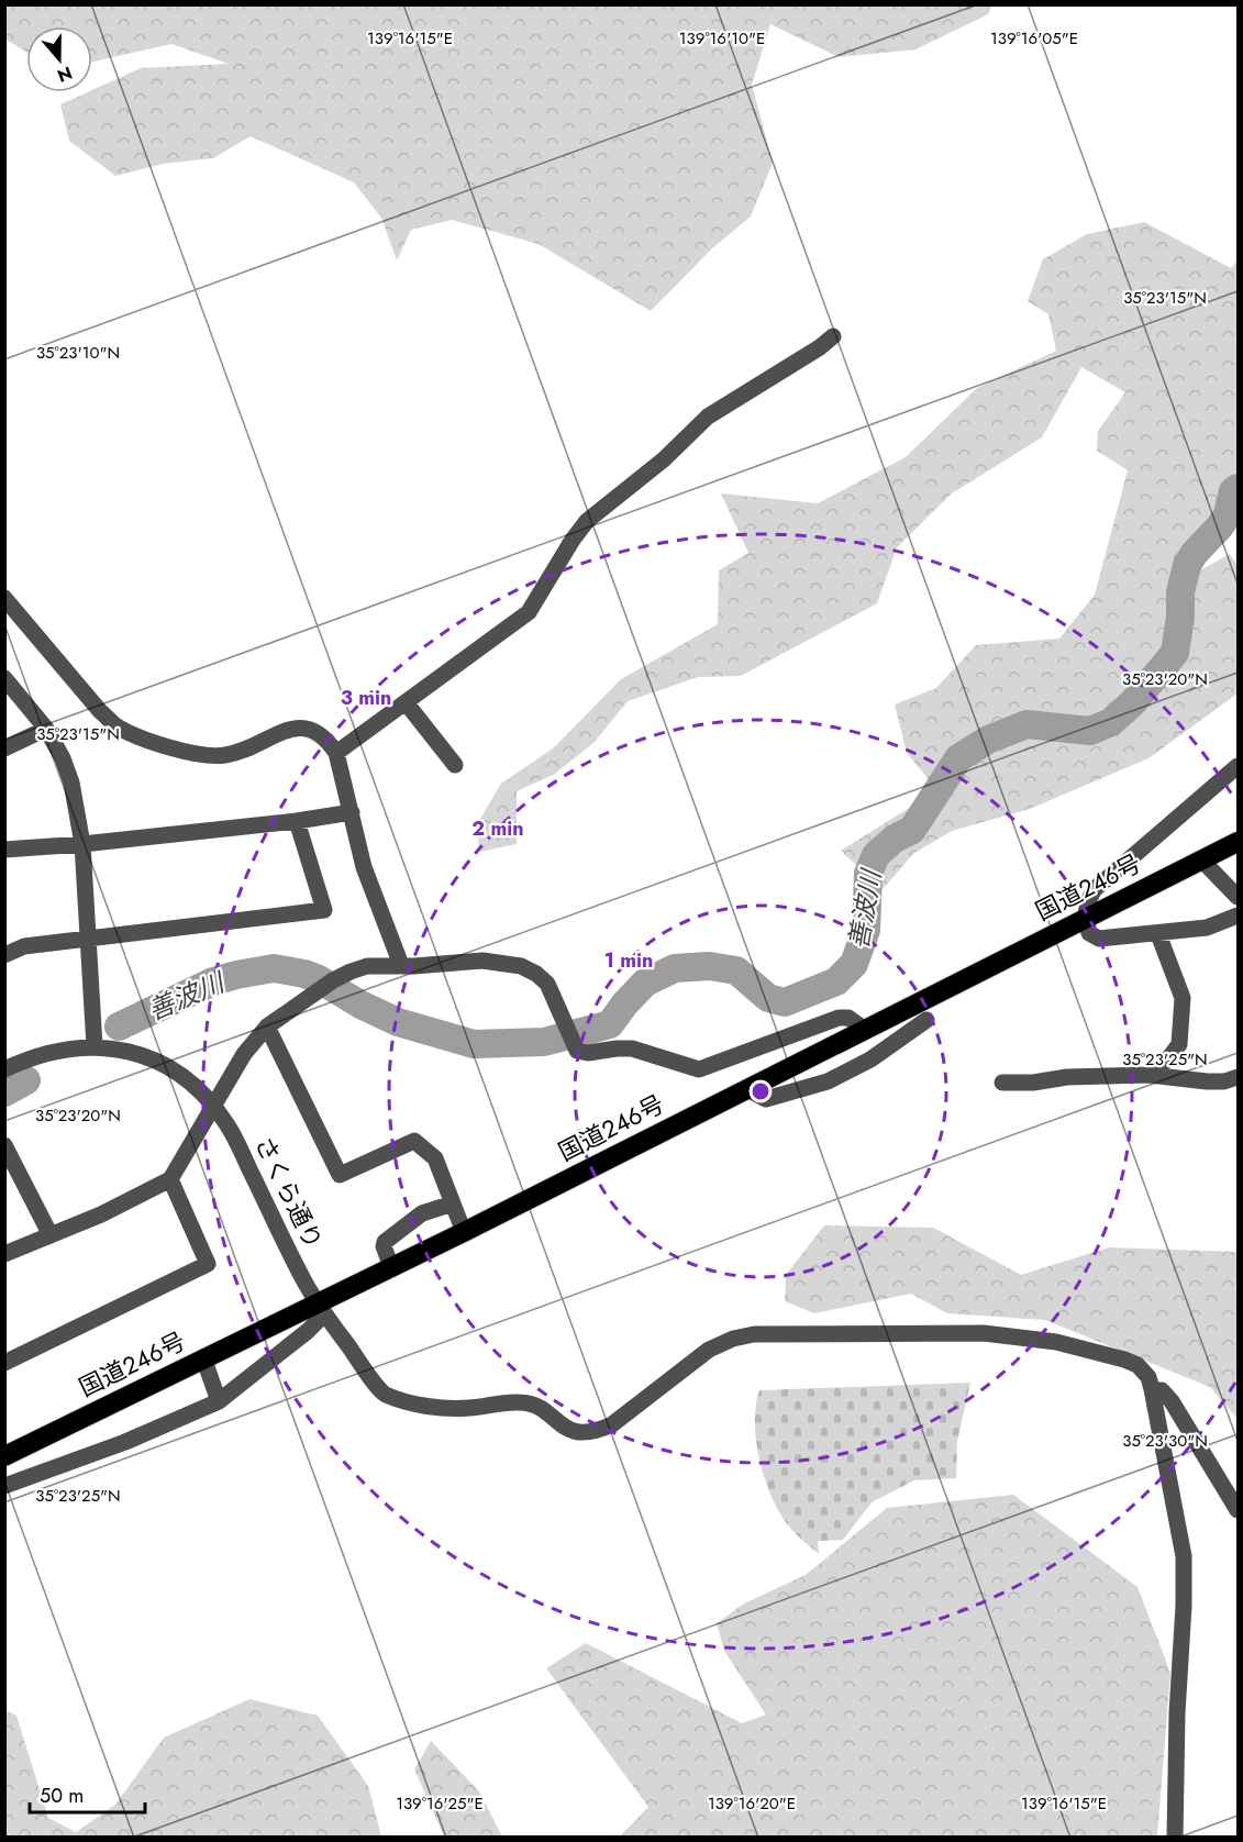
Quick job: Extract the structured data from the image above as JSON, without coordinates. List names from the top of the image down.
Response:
{
  "streets": {
    "highway": ["国道246号"],
    "street": ["さくら通り"]
  },
  "crossings": [
    ["国道246号", "さくら通り"]
  ],
  "water": ["善波川"],
  "scale_bar": "50 m",
  "north": "bottom",
  "coordinates": [
    "139°16'15\"E",
    "139°16'10\"E",
    "139°16'05\"E",
    "35°23'15\"N",
    "35°23'10\"N",
    "35°23'20\"N",
    "35°23'25\"N",
    "35°23'30\"N",
    "139°16'25\"E",
    "139°16'20\"E"
  ],
  "rings": ["3 min", "2 min", "1 min"]
}
